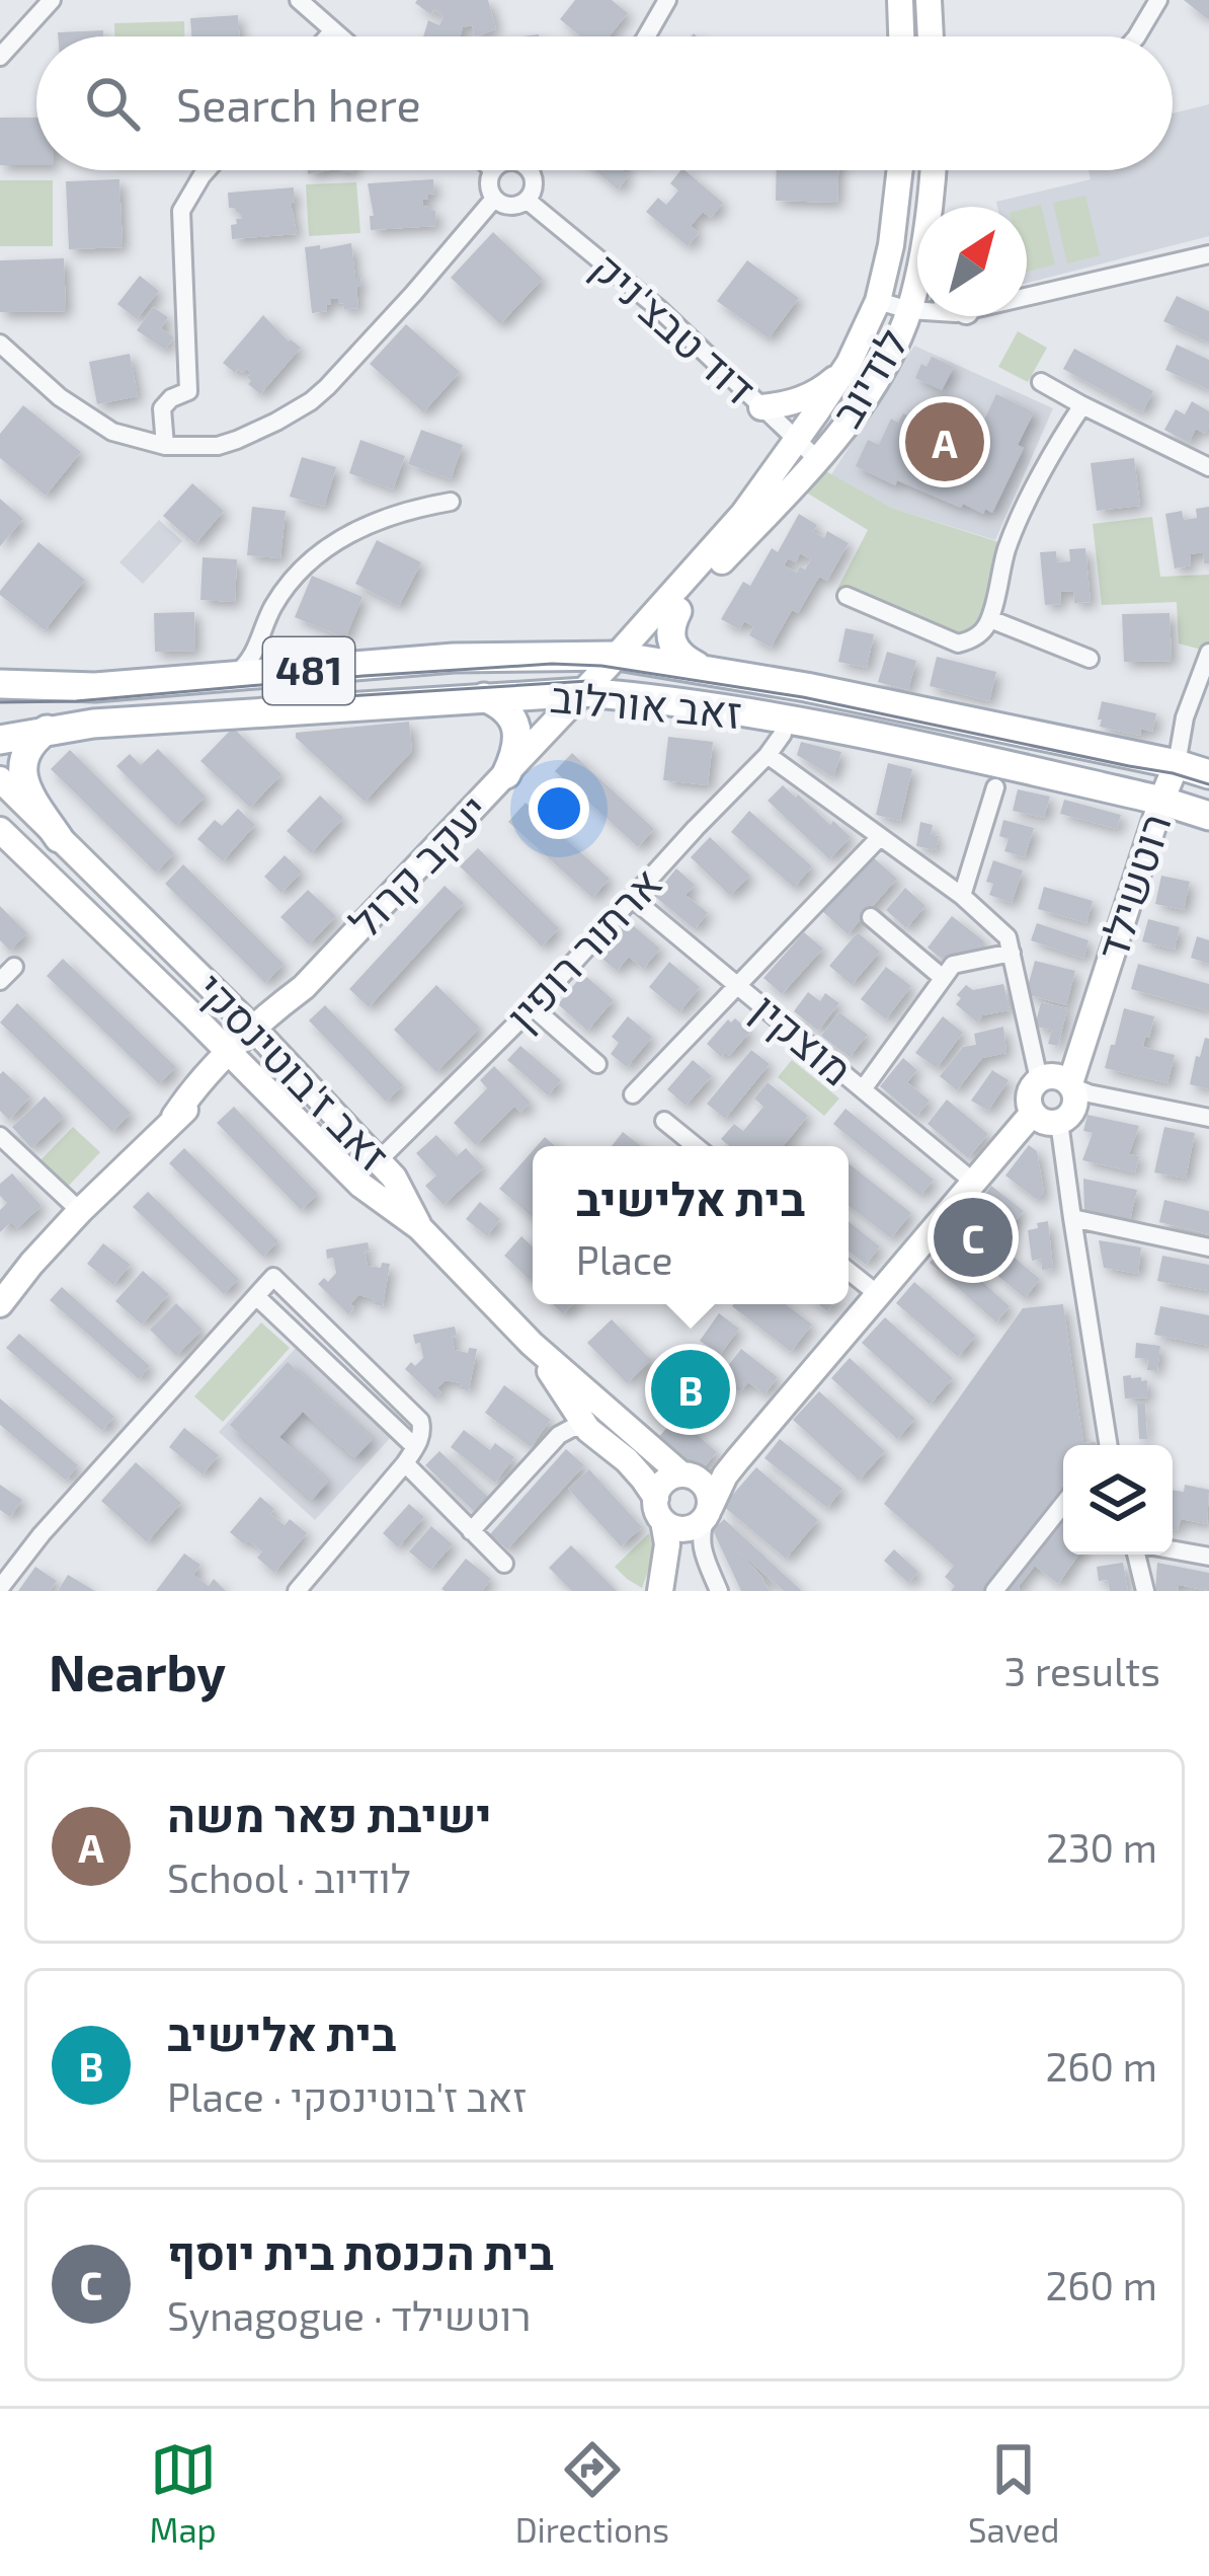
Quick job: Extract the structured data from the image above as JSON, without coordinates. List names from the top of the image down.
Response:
{
  "streets": {
    "main road": ["481", "זאב אורלוב"],
    "street": [
      "דוד טבצ'ניק",
      "לודיוב",
      "יעקב קרול",
      "רוטשילד",
      "ארתור רופין",
      "מוצקין",
      "זאב ז'בוטינסקי"
    ]
  },
  "crossings": [
    ["דוד טבצ'ניק", "לודיוב"],
    ["דוד טבצ'ניק", "יעקב קרול"],
    ["לודיוב", "יעקב קרול"],
    ["זאב אורלוב", "יעקב קרול"],
    ["זאב אורלוב", "רוטשילד"],
    ["יעקב קרול", "זאב ז'בוטינסקי"],
    ["ארתור רופין", "מוצקין"],
    ["ארתור רופין", "זאב ז'בוטינסקי"]
  ],
  "north": "top right",
  "page": {
    "search": "Search here",
    "pins": ["A", "C", "B"],
    "popup": ["בית אלישיב", "Place"],
    "heading": ["Nearby", "3 results"],
    "list": [
      {
        "mark": "A",
        "name": "ישיבת פאר משה",
        "note": "School · לודיוב",
        "value": "230 m"
      },
      {
        "mark": "B",
        "name": "בית אלישיב",
        "note": "Place · זאב ז'בוטינסקי",
        "value": "260 m"
      },
      {
        "mark": "C",
        "name": "בית הכנסת בית יוסף",
        "note": "Synagogue · רוטשילד",
        "value": "260 m"
      }
    ],
    "nav": ["Map", "Directions", "Saved"]
  }
}
